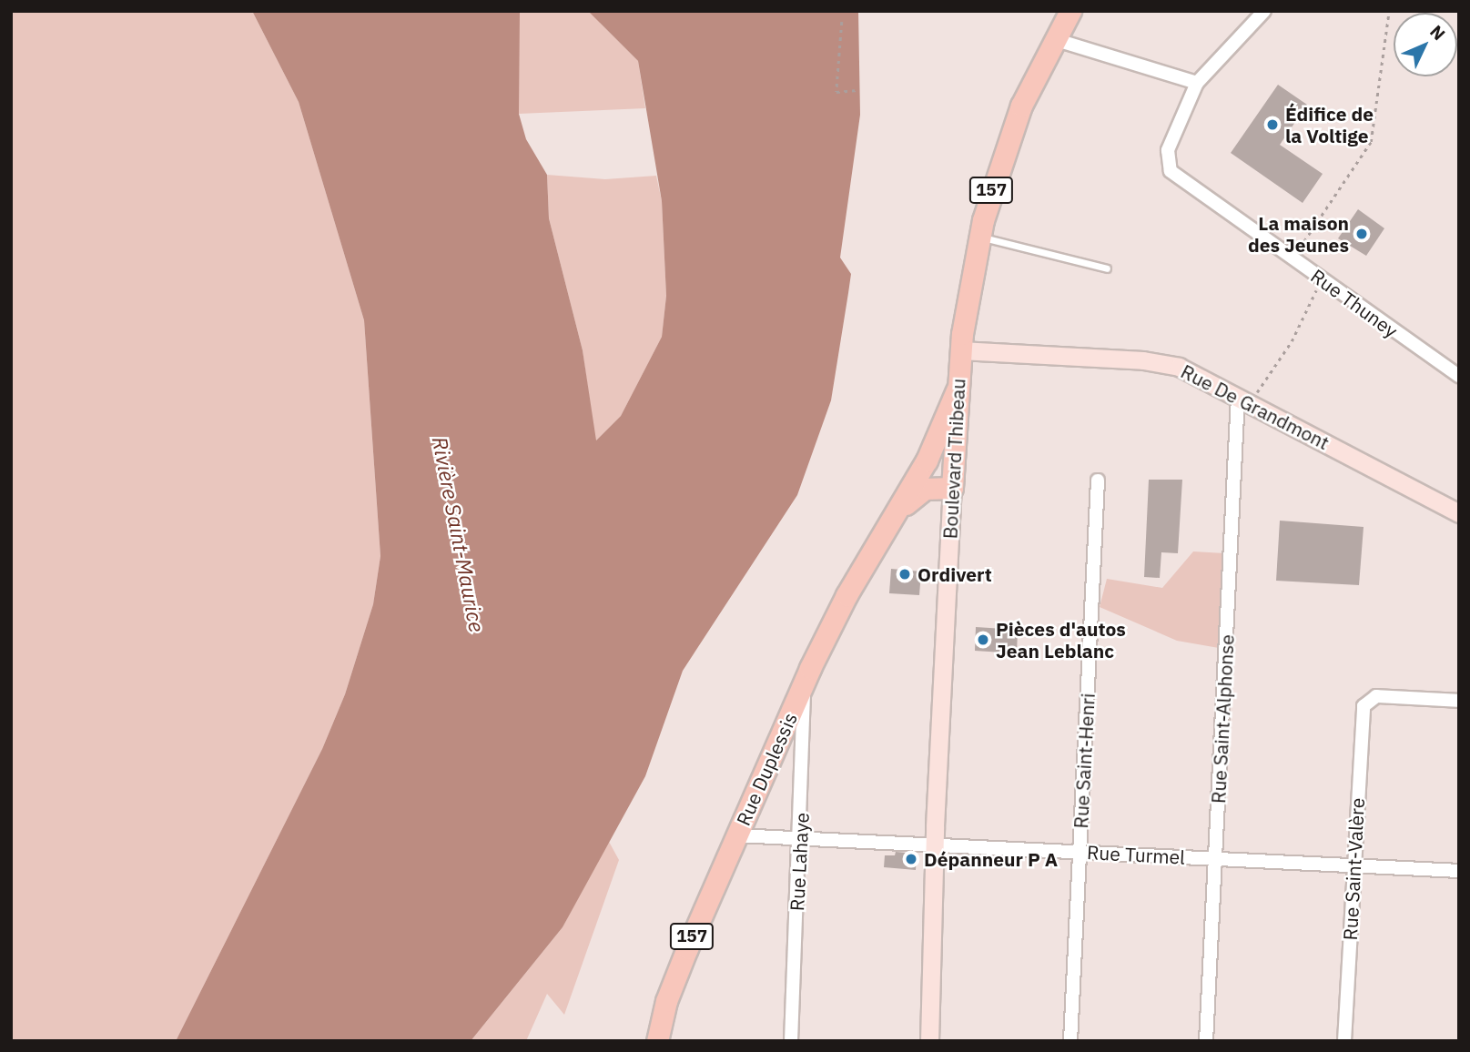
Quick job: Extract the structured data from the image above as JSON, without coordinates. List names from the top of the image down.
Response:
{
  "streets": {
    "main road": ["157", "Boulevard Thibeau", "Rue Duplessis"],
    "street": [
      "Rue Thuney",
      "Rue De Grandmont",
      "Rue Saint-Alphonse",
      "Rue Saint-Henri",
      "Rue Turmel",
      "Rue Lahaye",
      "Rue Saint-Valère"
    ]
  },
  "crossings": [
    ["Rue De Grandmont", "Boulevard Thibeau"],
    ["Rue De Grandmont", "Rue Saint-Alphonse"],
    ["Boulevard Thibeau", "Rue Duplessis"],
    ["Boulevard Thibeau", "Rue Turmel"],
    ["Rue Saint-Alphonse", "Rue Turmel"],
    ["Rue Saint-Henri", "Rue Turmel"],
    ["Rue Duplessis", "Rue Turmel"],
    ["Rue Duplessis", "Rue Lahaye"],
    ["Rue Turmel", "Rue Lahaye"],
    ["Rue Turmel", "Rue Saint-Valère"]
  ],
  "water": ["Rivière Saint-Maurice"],
  "places": [
    "Édifice de la Voltige",
    "La maison des Jeunes",
    "Ordivert",
    "Pièces d'autos Jean Leblanc",
    "Dépanneur P A"
  ],
  "north": "top right"
}
